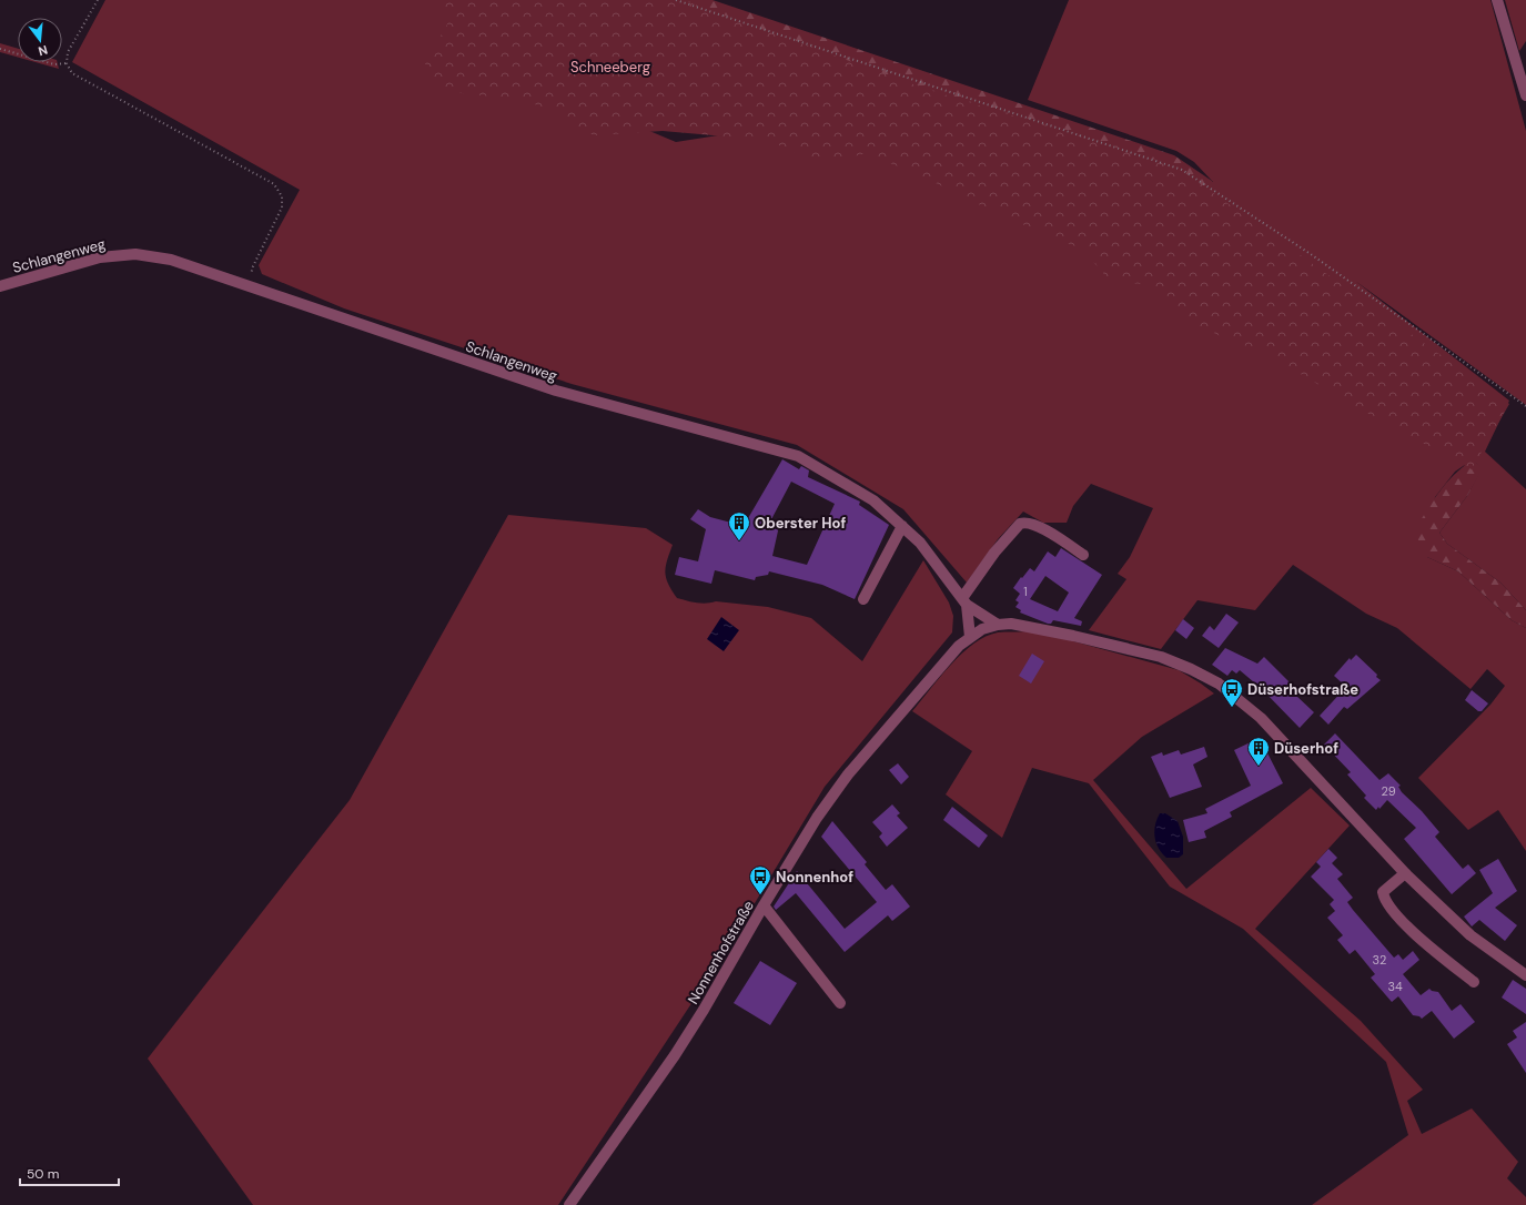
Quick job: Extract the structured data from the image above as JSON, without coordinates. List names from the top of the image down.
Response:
{
  "streets": {
    "street": ["Schlangenweg", "Nonnenhofstraße"]
  },
  "parks": ["Schneeberg"],
  "places": {
    "building": ["Oberster Hof", "Düserhof"],
    "bus stop": ["Düserhofstraße", "Nonnenhof"]
  },
  "house_numbers": [
    "1",
    "29",
    "32",
    "34"
  ],
  "scale_bar": "50 m",
  "north": "bottom"
}
